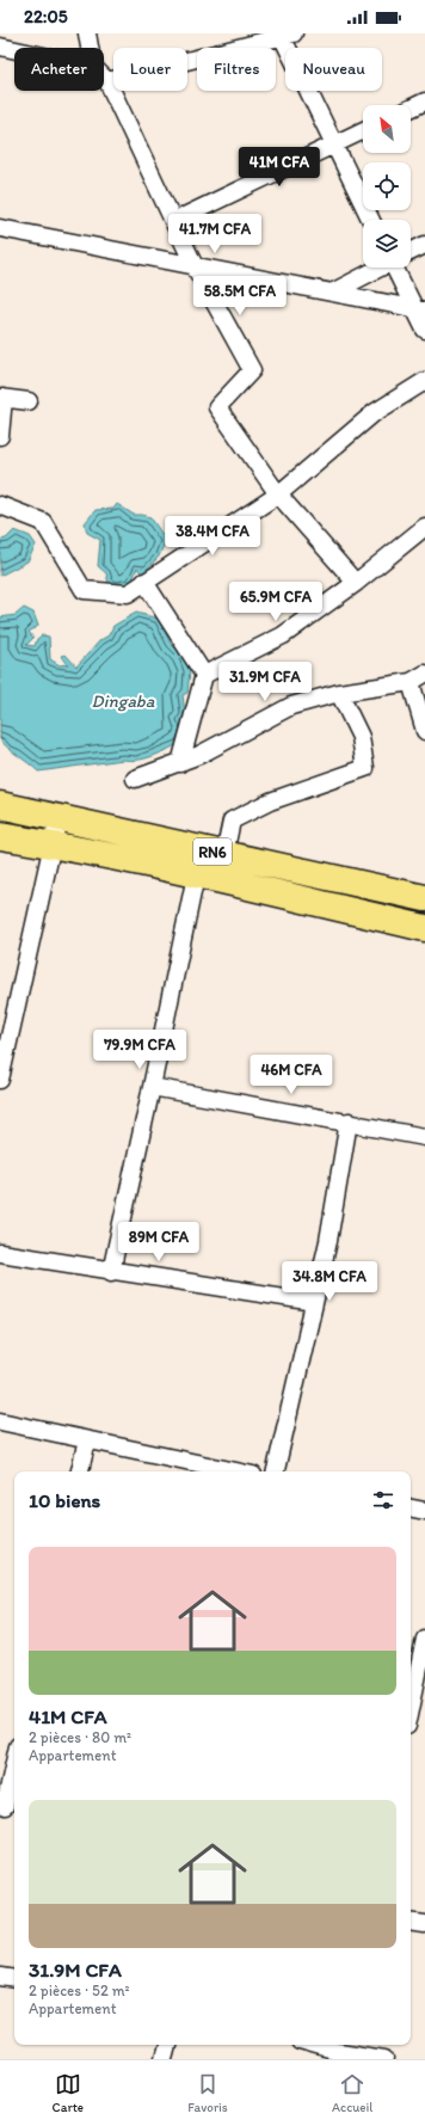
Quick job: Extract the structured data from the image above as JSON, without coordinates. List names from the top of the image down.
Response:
{
  "streets": {
    "highway": ["RN6"]
  },
  "water": ["Dingaba"],
  "north": "top left",
  "page": {
    "status": "22:05",
    "chip": [
      "Acheter",
      "Louer",
      "Filtres",
      "Nouveau"
    ],
    "price": [
      "41M CFA",
      "41.7M CFA",
      "58.5M CFA",
      "38.4M CFA",
      "65.9M CFA",
      "31.9M CFA",
      "79.9M CFA",
      "46M CFA",
      "89M CFA",
      "34.8M CFA"
    ],
    "heading": "10 biens",
    "list": [
      {
        "name": "41M CFA",
        "note": "2 pièces · 80 m² · Appartement"
      },
      {
        "name": "31.9M CFA",
        "note": "2 pièces · 52 m² · Appartement"
      }
    ],
    "tabs": ["Carte", "Favoris", "Accueil"]
  }
}
